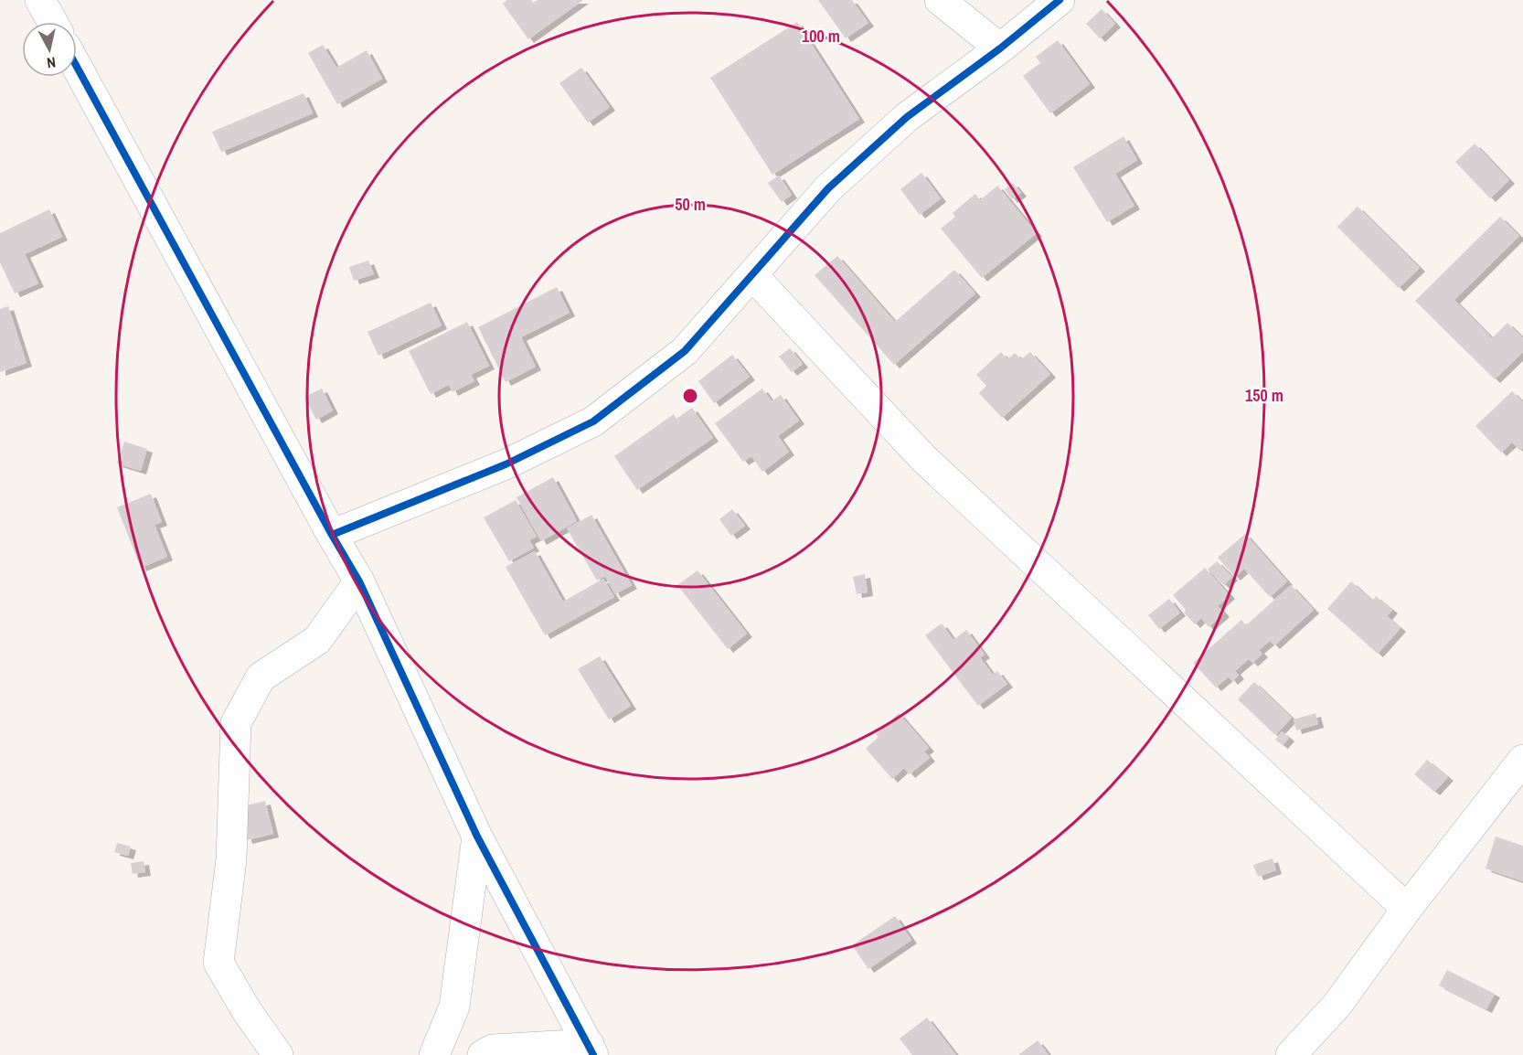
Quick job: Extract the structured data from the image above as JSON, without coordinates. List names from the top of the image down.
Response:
{
  "north": "bottom",
  "rings": ["100 m", "50 m", "150 m"]
}
